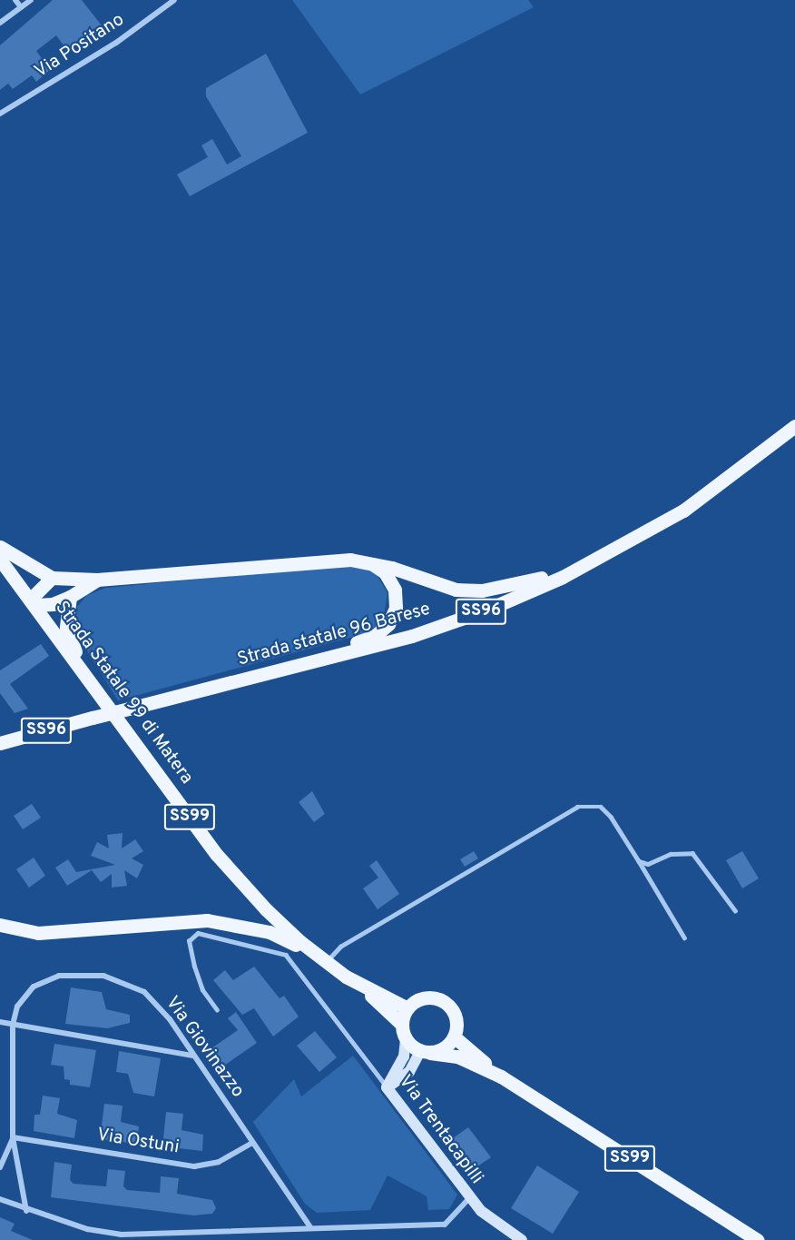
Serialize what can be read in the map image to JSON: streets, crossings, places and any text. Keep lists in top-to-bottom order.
{
  "streets": {
    "main road": [
      "SS96",
      "Strada statale 96 Barese",
      "Strada Statale 99 di Matera",
      "SS99"
    ],
    "street": [
      "Via Positano",
      "Via Giovinazzo",
      "Via Trentacapilli",
      "Via Ostuni"
    ]
  },
  "crossings": [
    ["Strada Statale 99 di Matera", "SS99"],
    ["Via Giovinazzo", "Via Trentacapilli"],
    ["Via Giovinazzo", "Via Ostuni"]
  ]
}
